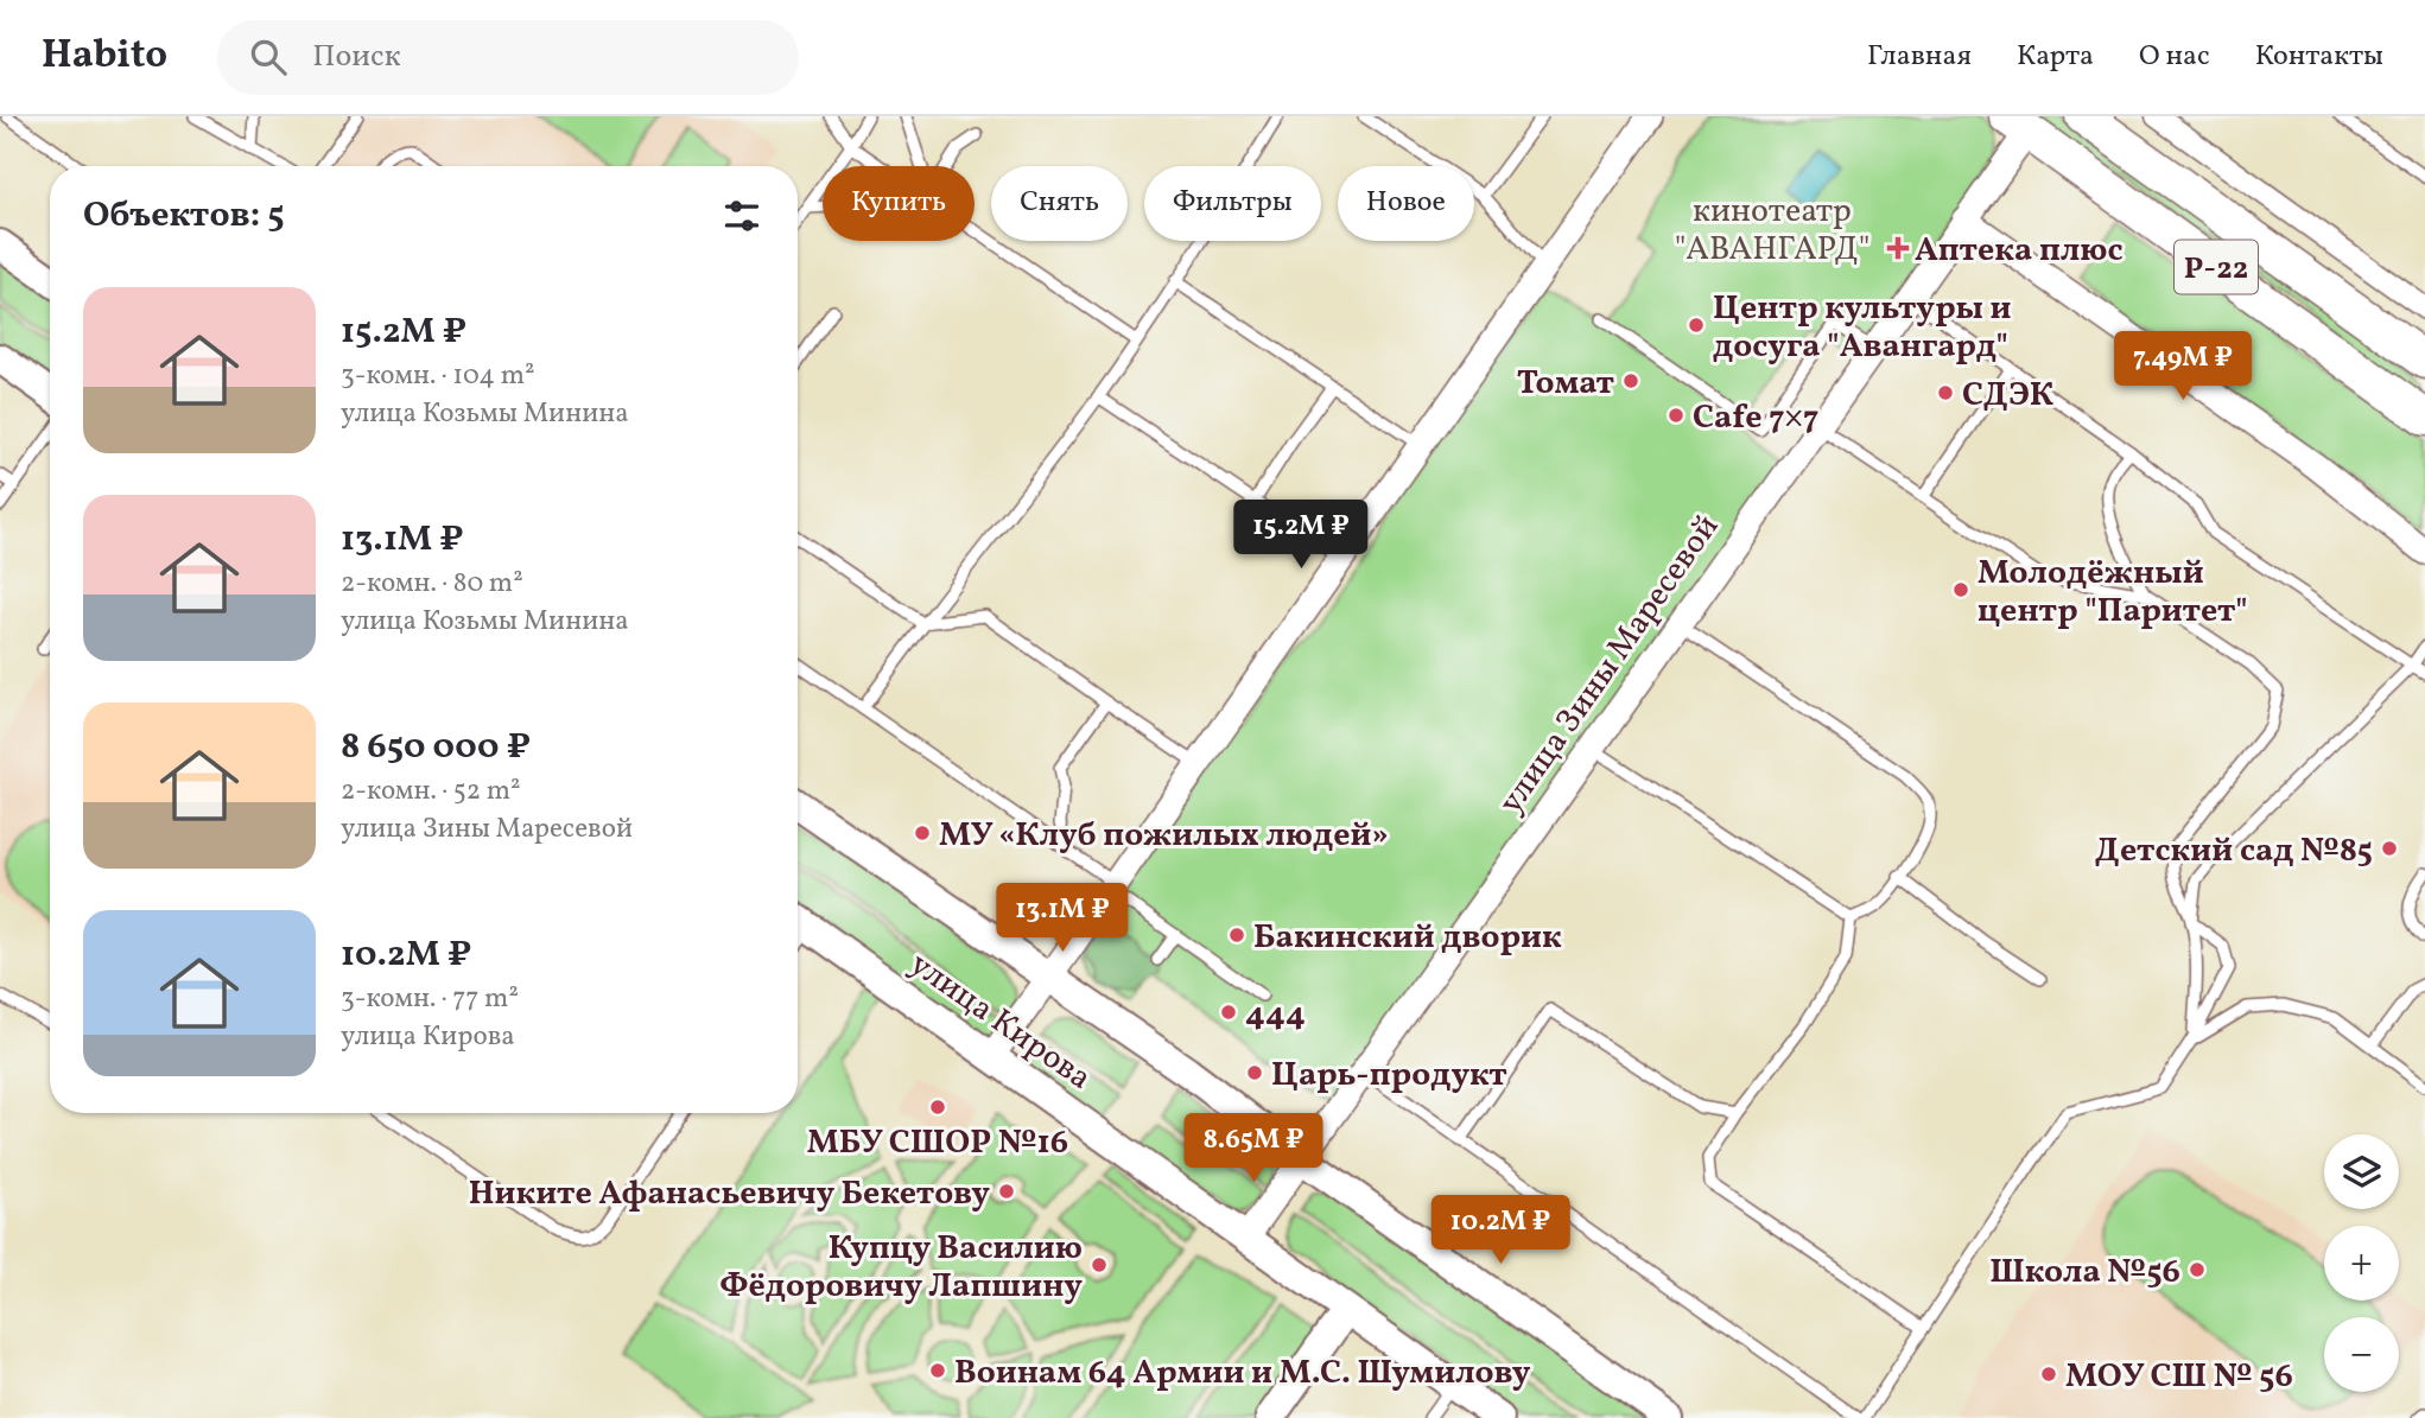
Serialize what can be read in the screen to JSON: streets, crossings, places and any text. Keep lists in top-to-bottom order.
{
  "streets": {
    "highway": ["Р-22"],
    "main road": ["улица Кирова"],
    "street": ["улица Зины Маресевой"]
  },
  "crossings": [
    ["Р-22", "улица Зины Маресевой"],
    ["улица Зины Маресевой", "улица Кирова"]
  ],
  "parks": ["кинотеатр \"АВАНГАРД\""],
  "places": {
    "health": ["Аптека плюс"],
    "other": [
      "Центр культуры и досуга \"Авангард\"",
      "Томат",
      "СДЭК",
      "Cafe 7×7",
      "Молодёжный центр \"Паритет\"",
      "МУ «Клуб пожилых людей»",
      "Детский сад №85",
      "Бакинский дворик",
      "444",
      "Царь-продукт",
      "МБУ СШОР №16",
      "Никите Афанасьевичу Бекетову",
      "Купцу Василию Фёдоровичу Лапшину",
      "Школа №56",
      "Воинам 64 Армии и М.С. Шумилову",
      "МОУ СШ № 56"
    ]
  },
  "page": {
    "header": "Habito",
    "search": "Поиск",
    "nav": [
      "Главная",
      "Карта",
      "О нас",
      "Контакты"
    ],
    "chip": [
      "Купить",
      "Снять",
      "Фильтры",
      "Новое"
    ],
    "heading": "Объектов: 5",
    "list": [
      {
        "name": "15.2M ₽",
        "note": "3-комн. · 104 m² · улица Козьмы Минина"
      },
      {
        "name": "13.1M ₽",
        "note": "2-комн. · 80 m² · улица Козьмы Минина"
      },
      {
        "name": "8 650 000 ₽",
        "note": "2-комн. · 52 m² · улица Зины Маресевой"
      },
      {
        "name": "10.2M ₽",
        "note": "3-комн. · 77 m² · улица Кирова"
      }
    ],
    "price": [
      "7.49M ₽",
      "15.2M ₽",
      "13.1M ₽",
      "8.65M ₽",
      "10.2M ₽"
    ],
    "map_buttons": ["+", "−"]
  }
}
